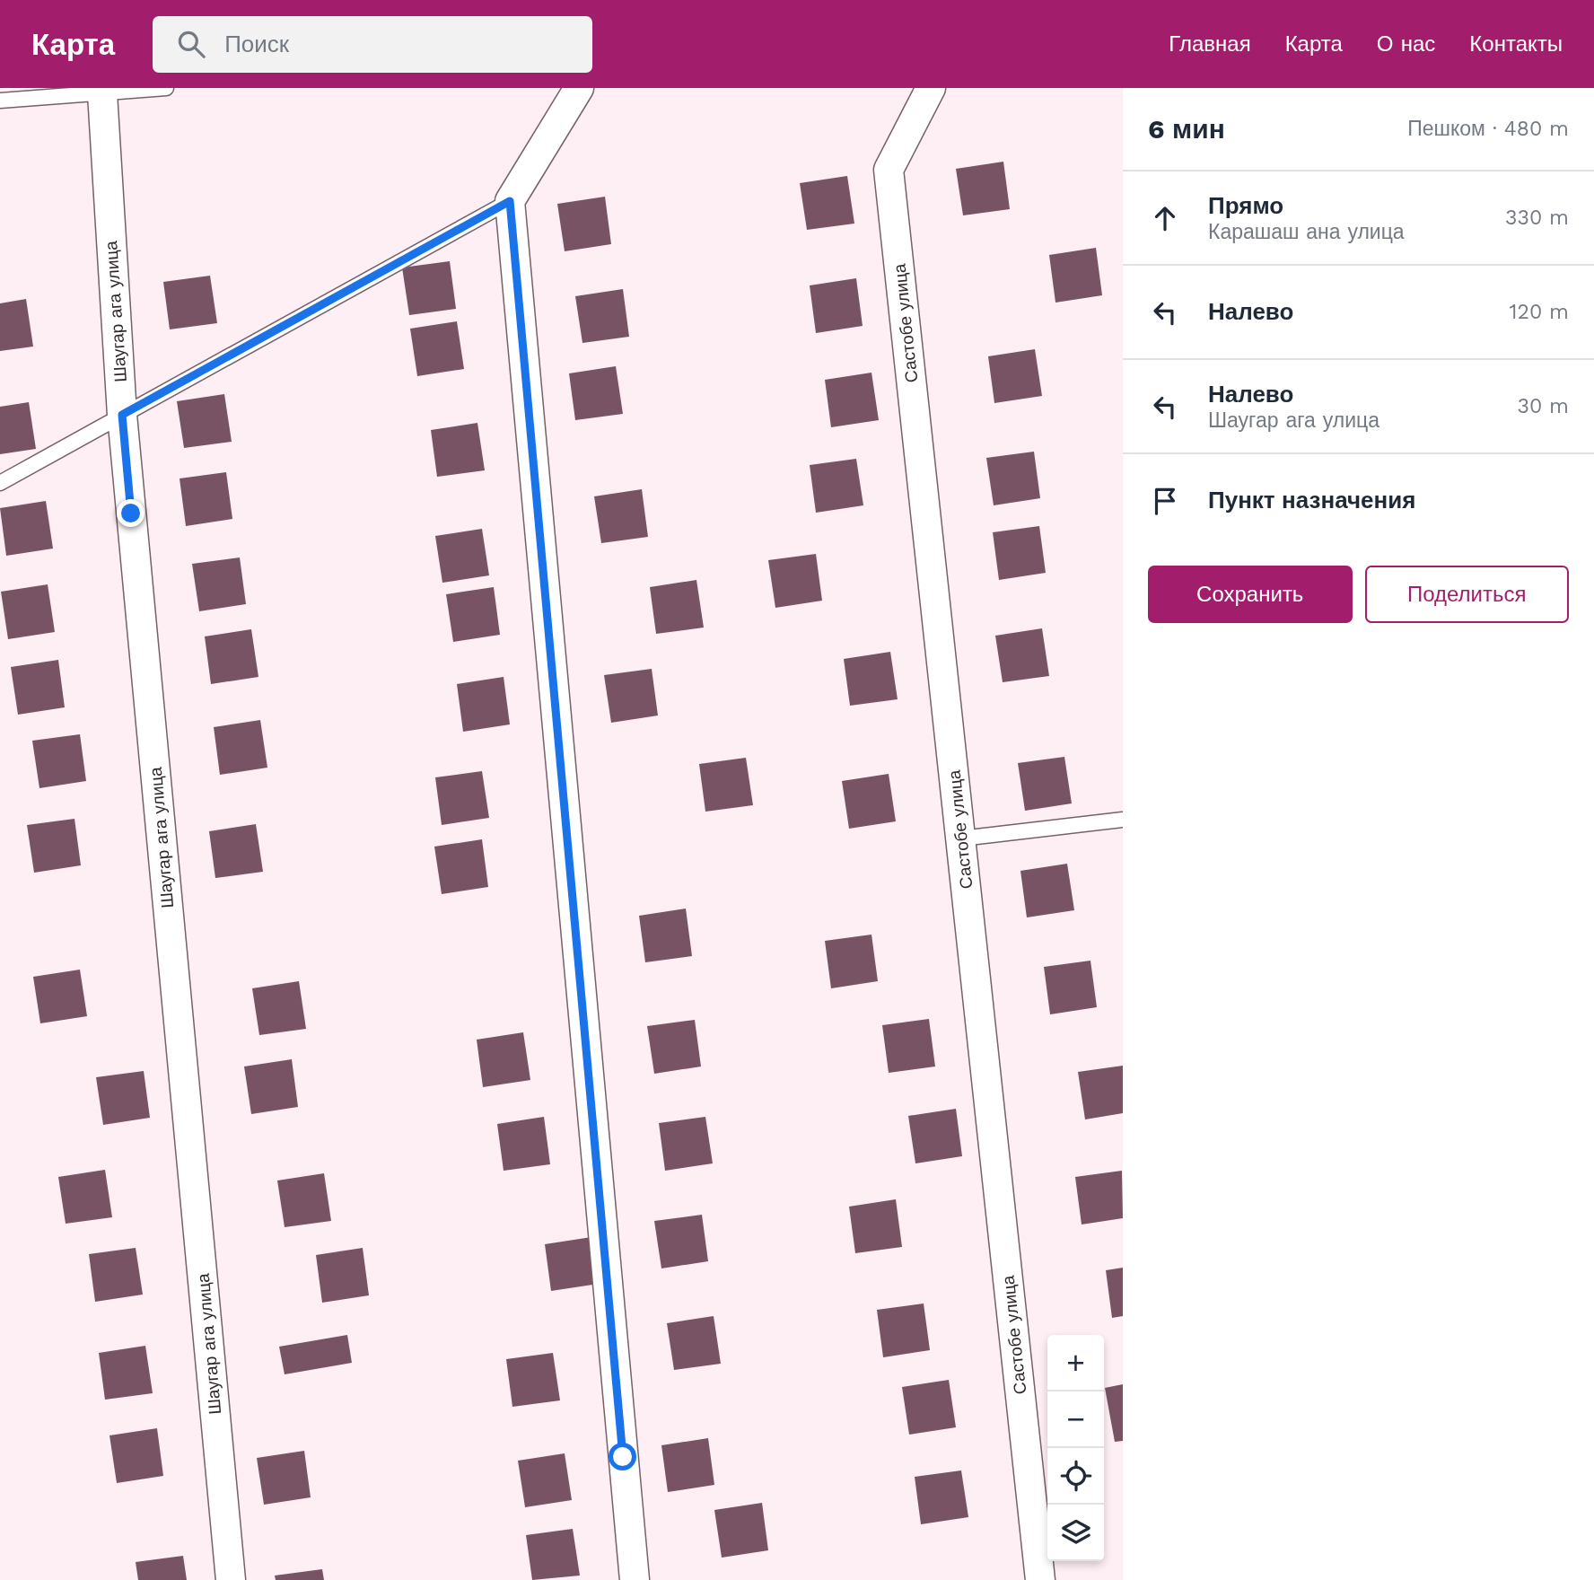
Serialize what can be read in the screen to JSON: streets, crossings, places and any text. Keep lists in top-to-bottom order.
{
  "streets": {
    "street": ["Шаугар ага улица", "Састобе улица"]
  },
  "page": {
    "header": "Карта",
    "search": "Поиск",
    "nav": [
      "Главная",
      "Карта",
      "О нас",
      "Контакты"
    ],
    "heading": ["6 мин", "Пешком · 480 m"],
    "list": [
      ["Прямо", "Карашаш ана улица", "330 m"],
      ["Налево", "120 m"],
      ["Налево", "Шаугар ага улица", "30 m"],
      "Пункт назначения"
    ],
    "buttons": ["Сохранить", "Поделиться"],
    "map_buttons": ["+", "−"]
  }
}
